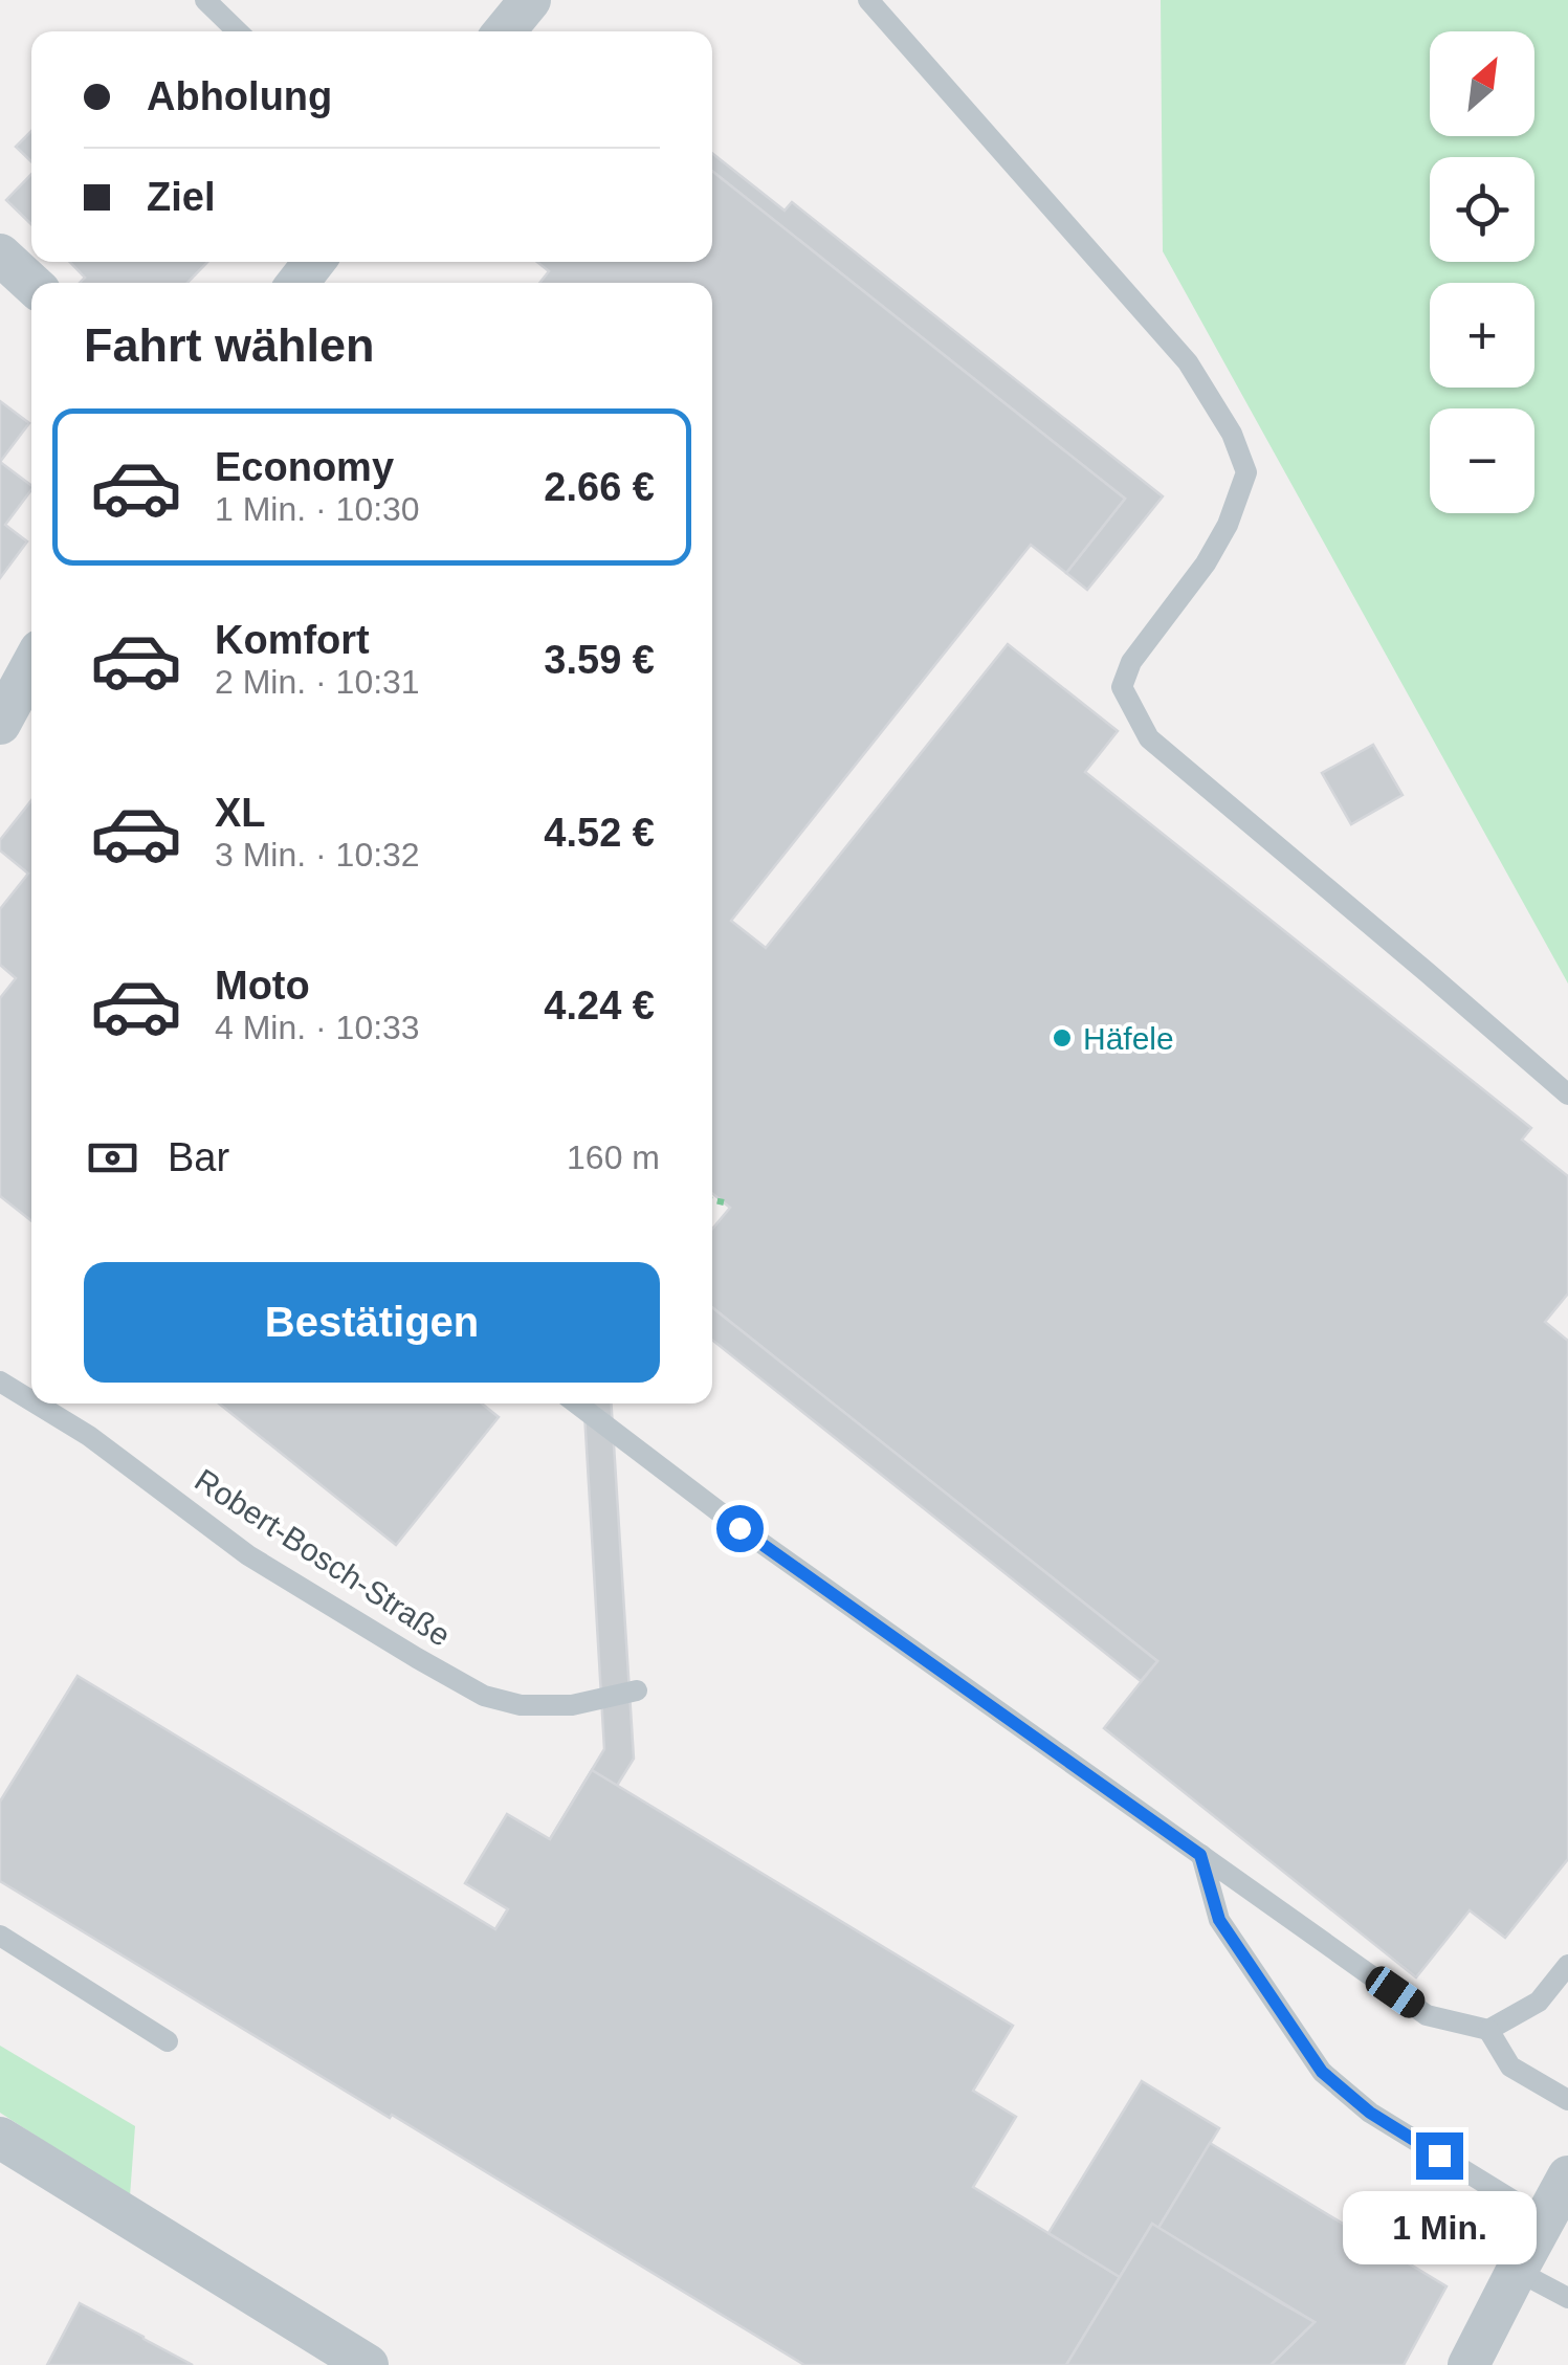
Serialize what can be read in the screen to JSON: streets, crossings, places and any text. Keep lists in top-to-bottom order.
{
  "streets": {
    "lane": ["Robert-Bosch-Straße"]
  },
  "places": ["Häfele"],
  "north": "top right",
  "page": {
    "map_buttons": ["+", "−"],
    "banner": ["Abholung", "Ziel"],
    "heading": "Fahrt wählen",
    "list": [
      {
        "name": "Economy",
        "note": "1 Min. · 10:30",
        "value": "2.66 €"
      },
      {
        "name": "Komfort",
        "note": "2 Min. · 10:31",
        "value": "3.59 €"
      },
      {
        "name": "XL",
        "note": "3 Min. · 10:32",
        "value": "4.52 €"
      },
      {
        "name": "Moto",
        "note": "4 Min. · 10:33",
        "value": "4.24 €"
      }
    ],
    "pay": ["Bar", "160 m"],
    "buttons": "Bestätigen",
    "bubble": "1 Min."
  }
}
